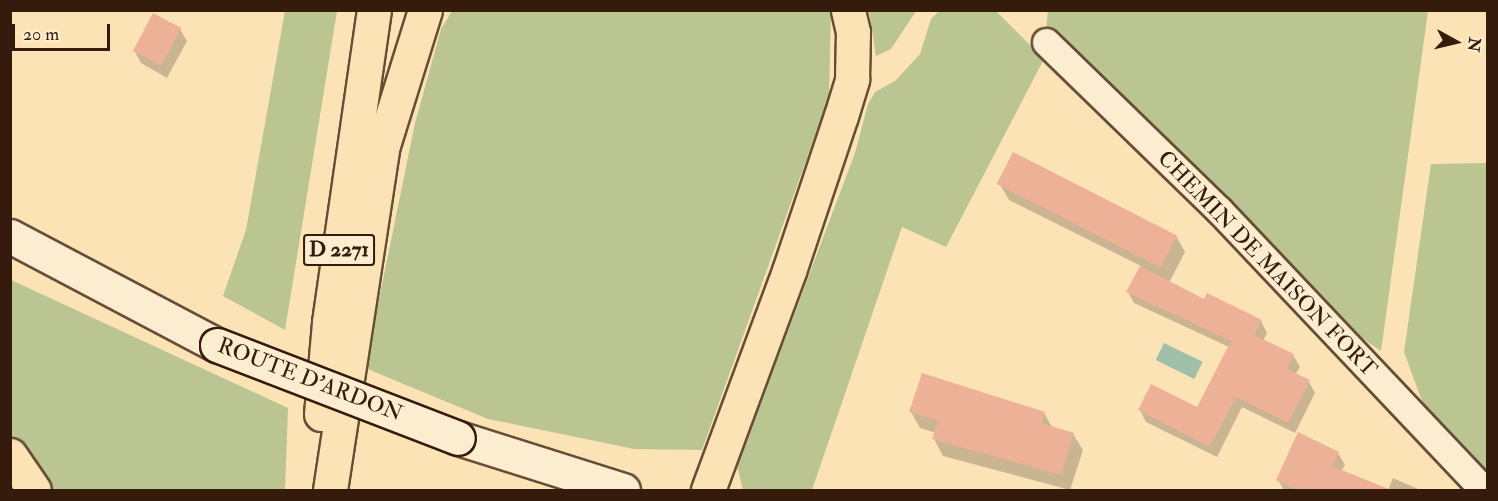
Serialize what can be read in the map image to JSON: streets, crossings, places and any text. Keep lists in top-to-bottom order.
{
  "streets": {
    "highway": ["D 2271"],
    "main road": ["ROUTE D'ARDON"],
    "street": ["CHEMIN DE MAISON FORT"]
  },
  "scale_bar": "20 m",
  "north": "right"
}
